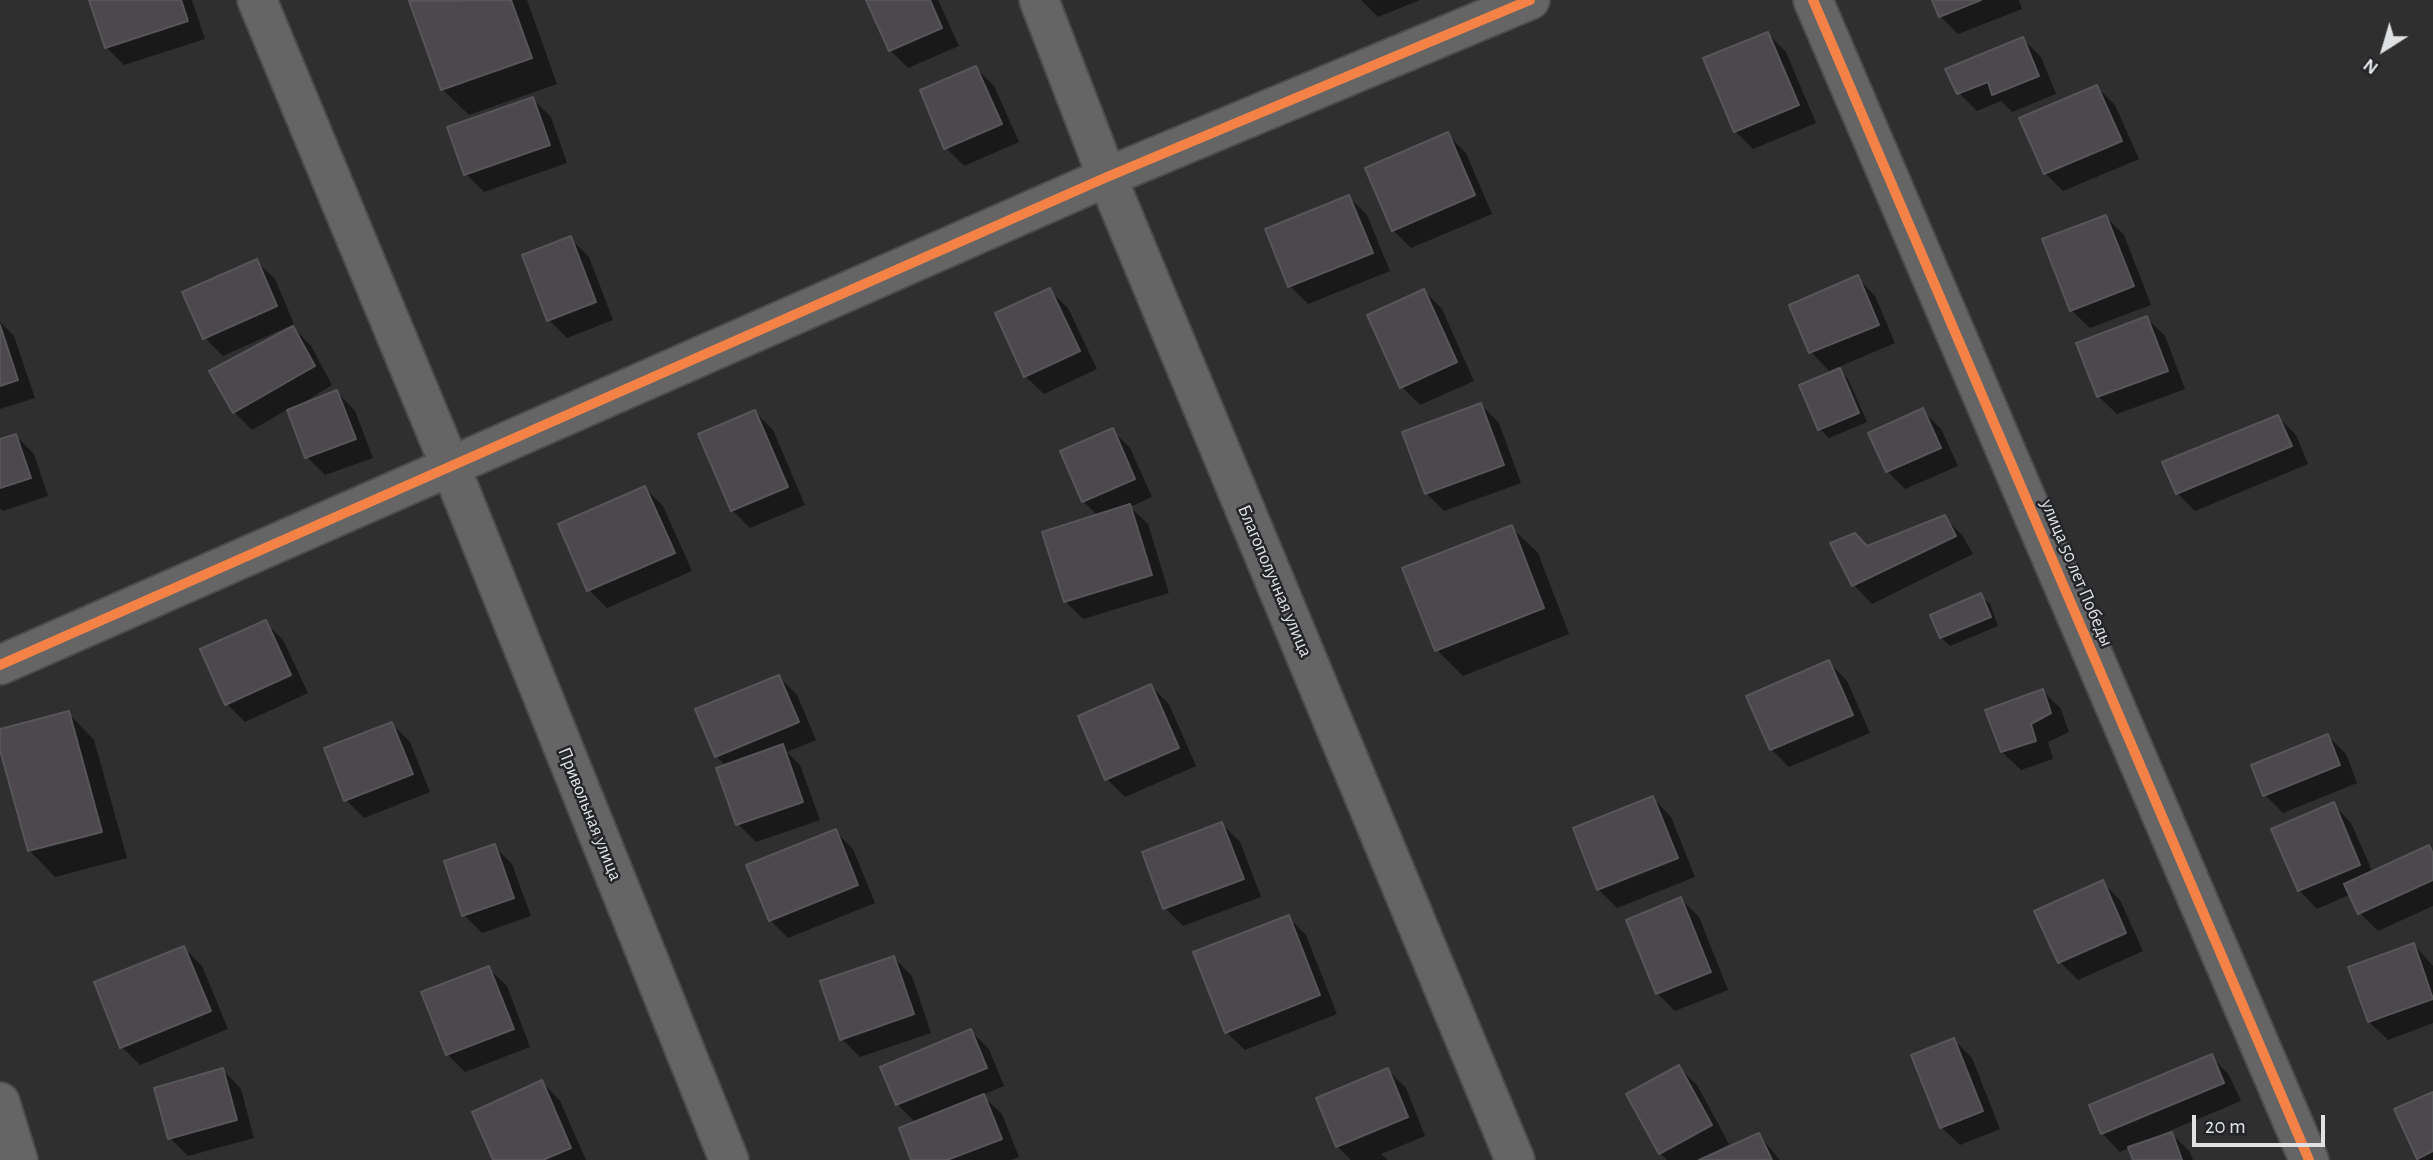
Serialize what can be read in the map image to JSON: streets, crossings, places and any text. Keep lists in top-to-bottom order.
{
  "streets": {
    "street": ["улица 50 лет Победы", "Благополучная улица", "Привольная улица"]
  },
  "scale_bar": "20 m",
  "north": "bottom left"
}
